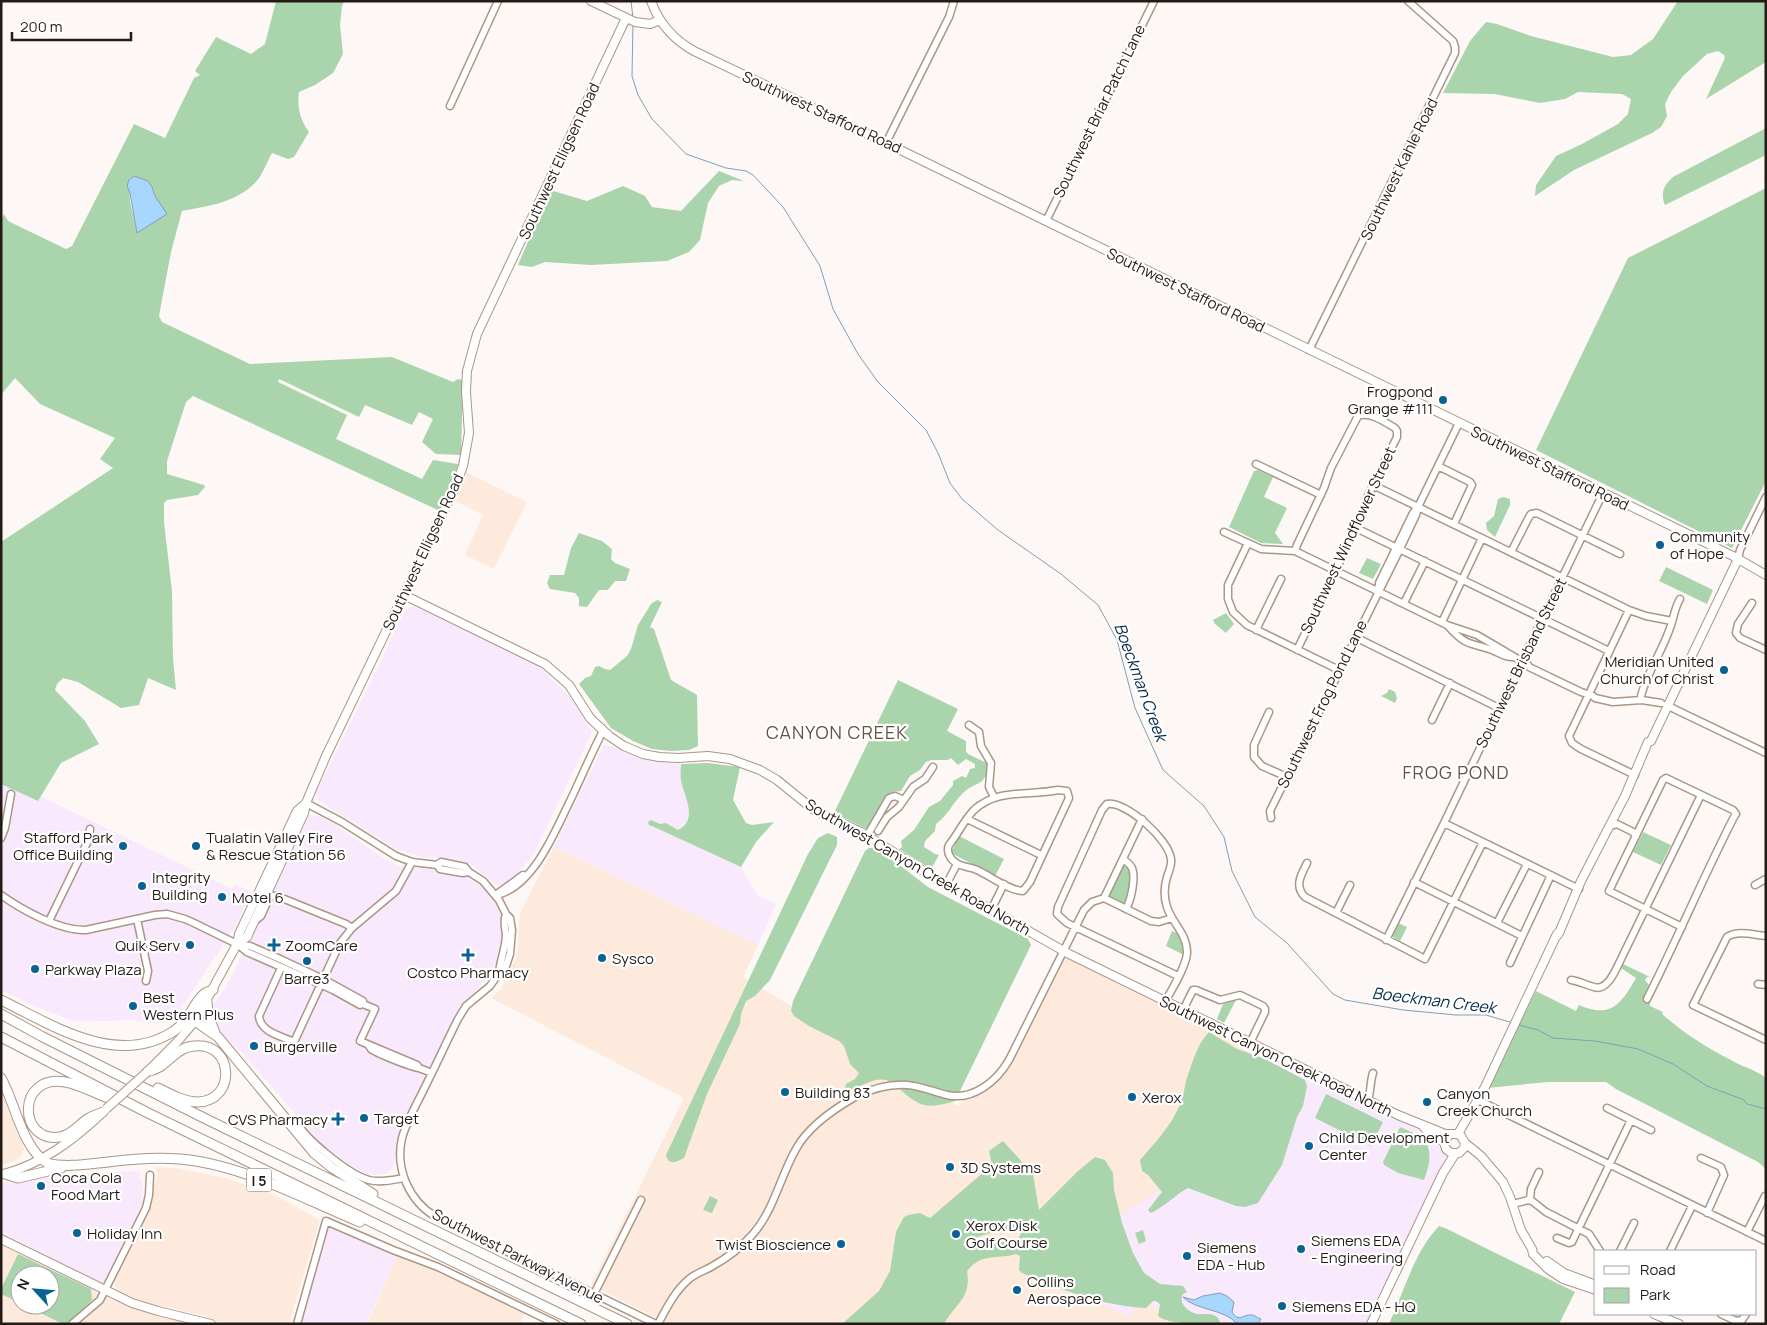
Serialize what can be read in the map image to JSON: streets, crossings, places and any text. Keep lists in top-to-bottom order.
{
  "streets": {
    "highway": ["I 5"],
    "main road": ["Southwest Stafford Road", "Southwest Elligsen Road", "Southwest Canyon Creek Road North"],
    "street": [
      "Southwest Briar Patch Lane",
      "Southwest Kahle Road",
      "Southwest Windflower Street",
      "Southwest Brisband Street",
      "Southwest Frog Pond Lane",
      "Southwest Parkway Avenue"
    ]
  },
  "crossings": [
    ["Southwest Briar Patch Lane", "Southwest Stafford Road"],
    ["Southwest Stafford Road", "Southwest Kahle Road"],
    ["Southwest Stafford Road", "Southwest Brisband Street"],
    ["Southwest Stafford Road", "Southwest Frog Pond Lane"],
    ["Southwest Elligsen Road", "Southwest Canyon Creek Road North"],
    ["Southwest Elligsen Road", "I 5"]
  ],
  "districts": ["CANYON CREEK", "FROG POND"],
  "water": ["Boeckman Creek"],
  "places": {
    "other": [
      "Frogpond Grange #111",
      "Community of Hope",
      "Meridian United Church of Christ",
      "Stafford Park Office Building",
      "Tualatin Valley Fire & Rescue Station 56",
      "Integrity Building",
      "Motel 6",
      "Quik Serv",
      "Sysco",
      "Barre3",
      "Parkway Plaza",
      "Best Western Plus",
      "Burgerville",
      "Building 83",
      "Xerox",
      "Canyon Creek Church",
      "Target",
      "Child Development Center",
      "3D Systems",
      "Coca Cola Food Mart",
      "Holiday Inn",
      "Xerox Disk Golf Course",
      "Twist Bioscience",
      "Siemens EDA - Engineering",
      "Siemens EDA - Hub",
      "Collins Aerospace",
      "Siemens EDA - HQ"
    ],
    "health": ["ZoomCare", "Costco Pharmacy", "CVS Pharmacy"]
  },
  "legend": ["Road", "Park"],
  "scale_bar": "200 m",
  "north": "top left"
}
